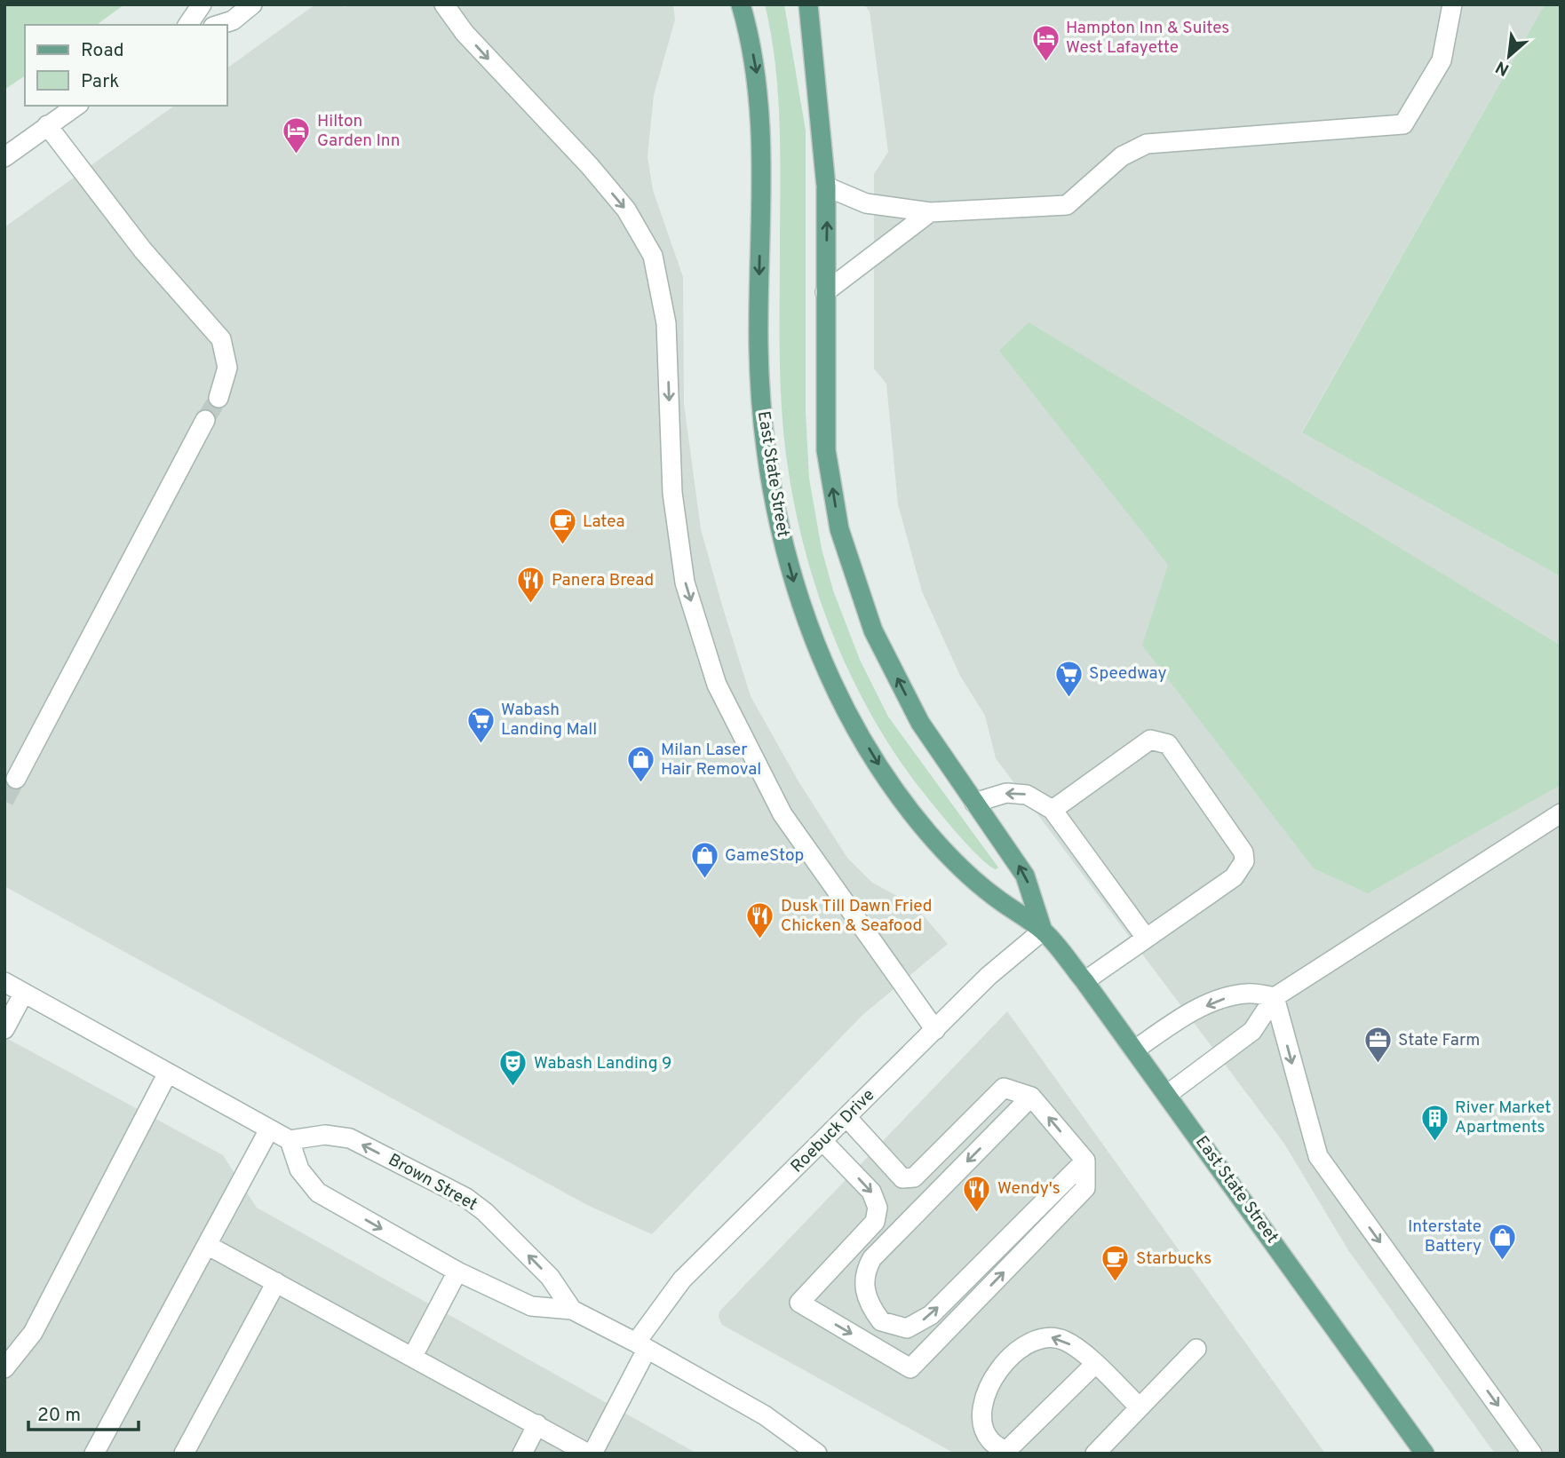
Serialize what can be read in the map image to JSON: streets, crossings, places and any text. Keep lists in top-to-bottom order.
{
  "streets": {
    "main road": ["East State Street"],
    "street": ["Roebuck Drive", "Brown Street"]
  },
  "crossings": [
    ["East State Street", "Roebuck Drive"],
    ["Roebuck Drive", "Brown Street"]
  ],
  "places": {
    "hotel": ["Hampton Inn & Suites West Lafayette", "Hilton Garden Inn"],
    "cafe": ["Latea", "Starbucks"],
    "restaurant": ["Panera Bread", "Dusk Till Dawn Fried Chicken & Seafood", "Wendy's"],
    "supermarket": ["Speedway", "Wabash Landing Mall"],
    "shop": ["Milan Laser Hair Removal", "GameStop", "Interstate Battery"],
    "office": ["State Farm"],
    "theatre": ["Wabash Landing 9"],
    "building": ["River Market Apartments"]
  },
  "legend": ["Road", "Park"],
  "scale_bar": "20 m",
  "north": "bottom left"
}
